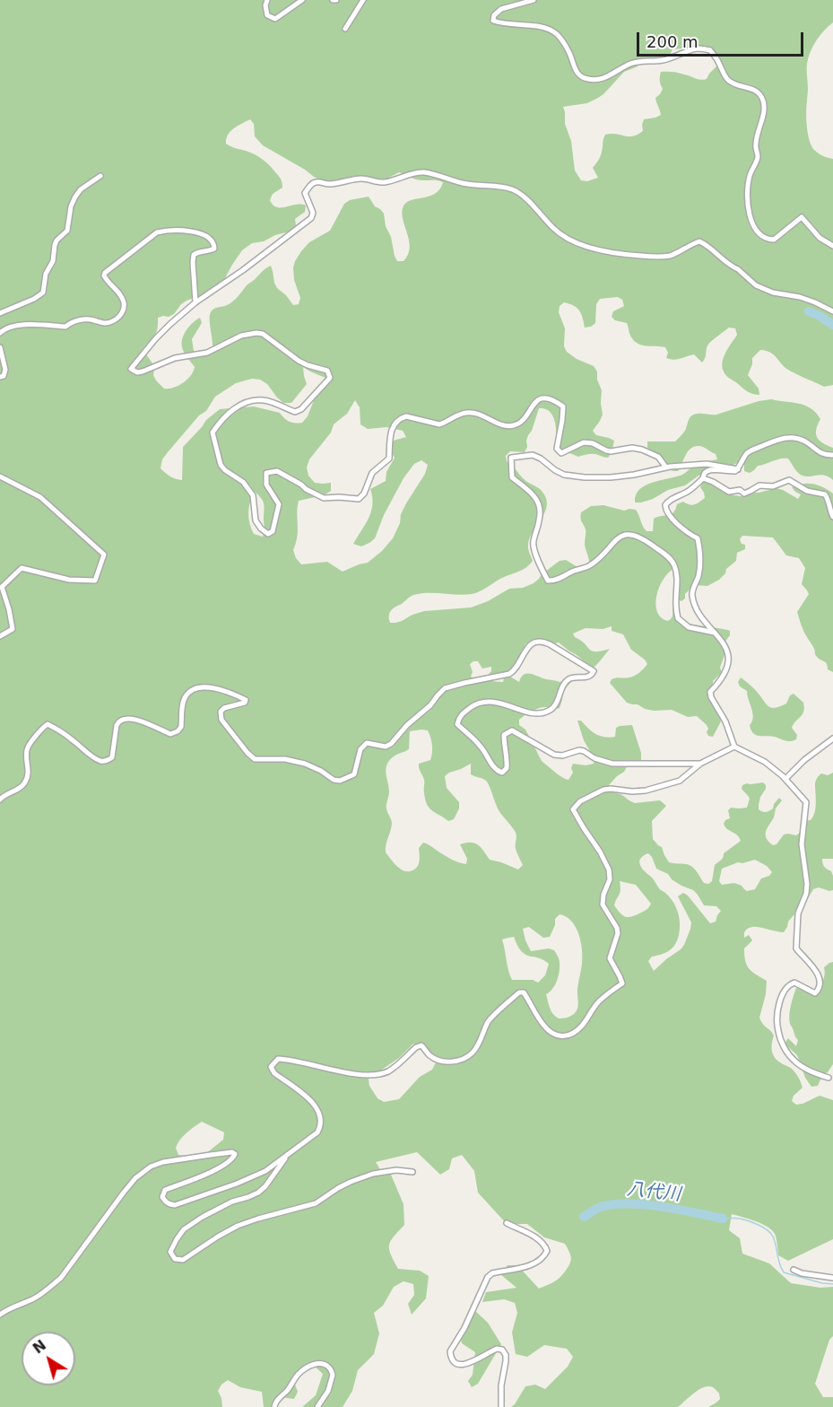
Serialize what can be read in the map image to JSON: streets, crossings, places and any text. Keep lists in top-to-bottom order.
{
  "water": ["八代川"],
  "scale_bar": "200 m",
  "north": "top left"
}
